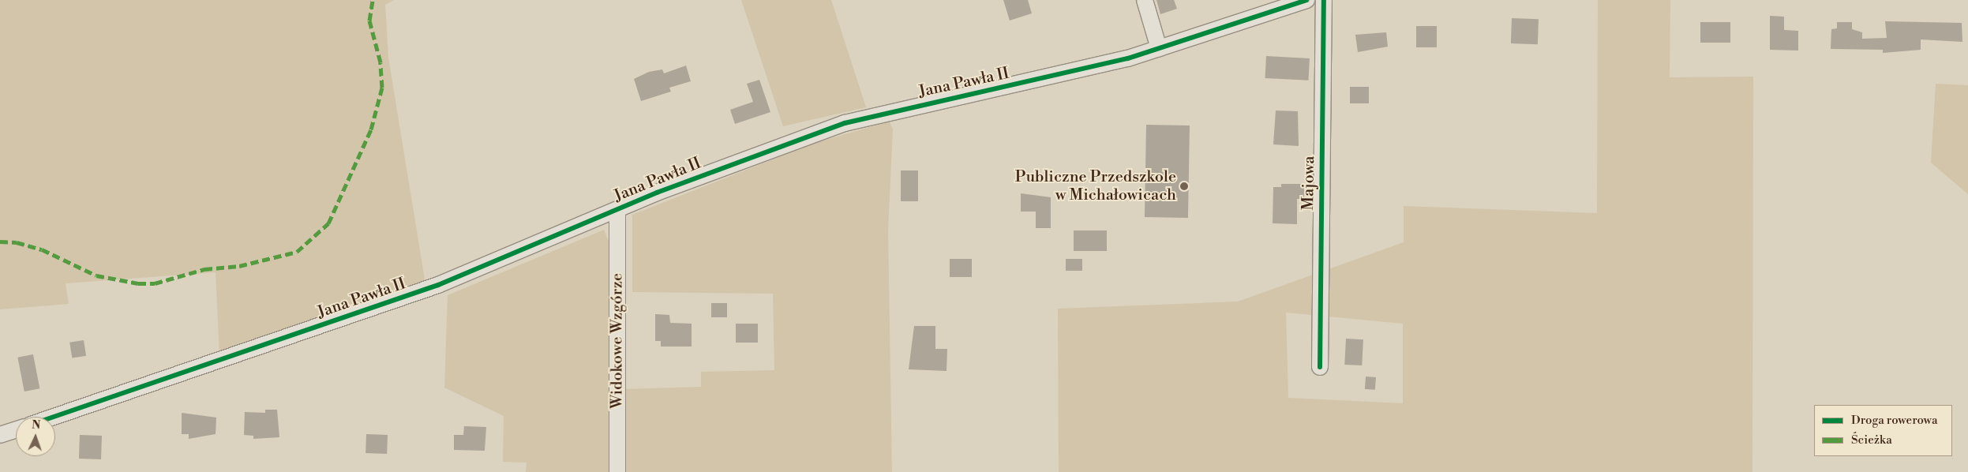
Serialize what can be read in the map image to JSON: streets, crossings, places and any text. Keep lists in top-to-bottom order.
{
  "streets": {
    "street": ["Jana Pawła II", "Majowa", "Widokowe Wzgórze"]
  },
  "crossings": [
    ["Jana Pawła II", "Widokowe Wzgórze"]
  ],
  "places": ["Publiczne Przedszkole w Michałowicach"],
  "legend": ["Droga rowerowa", "Ścieżka"],
  "north": "top"
}
